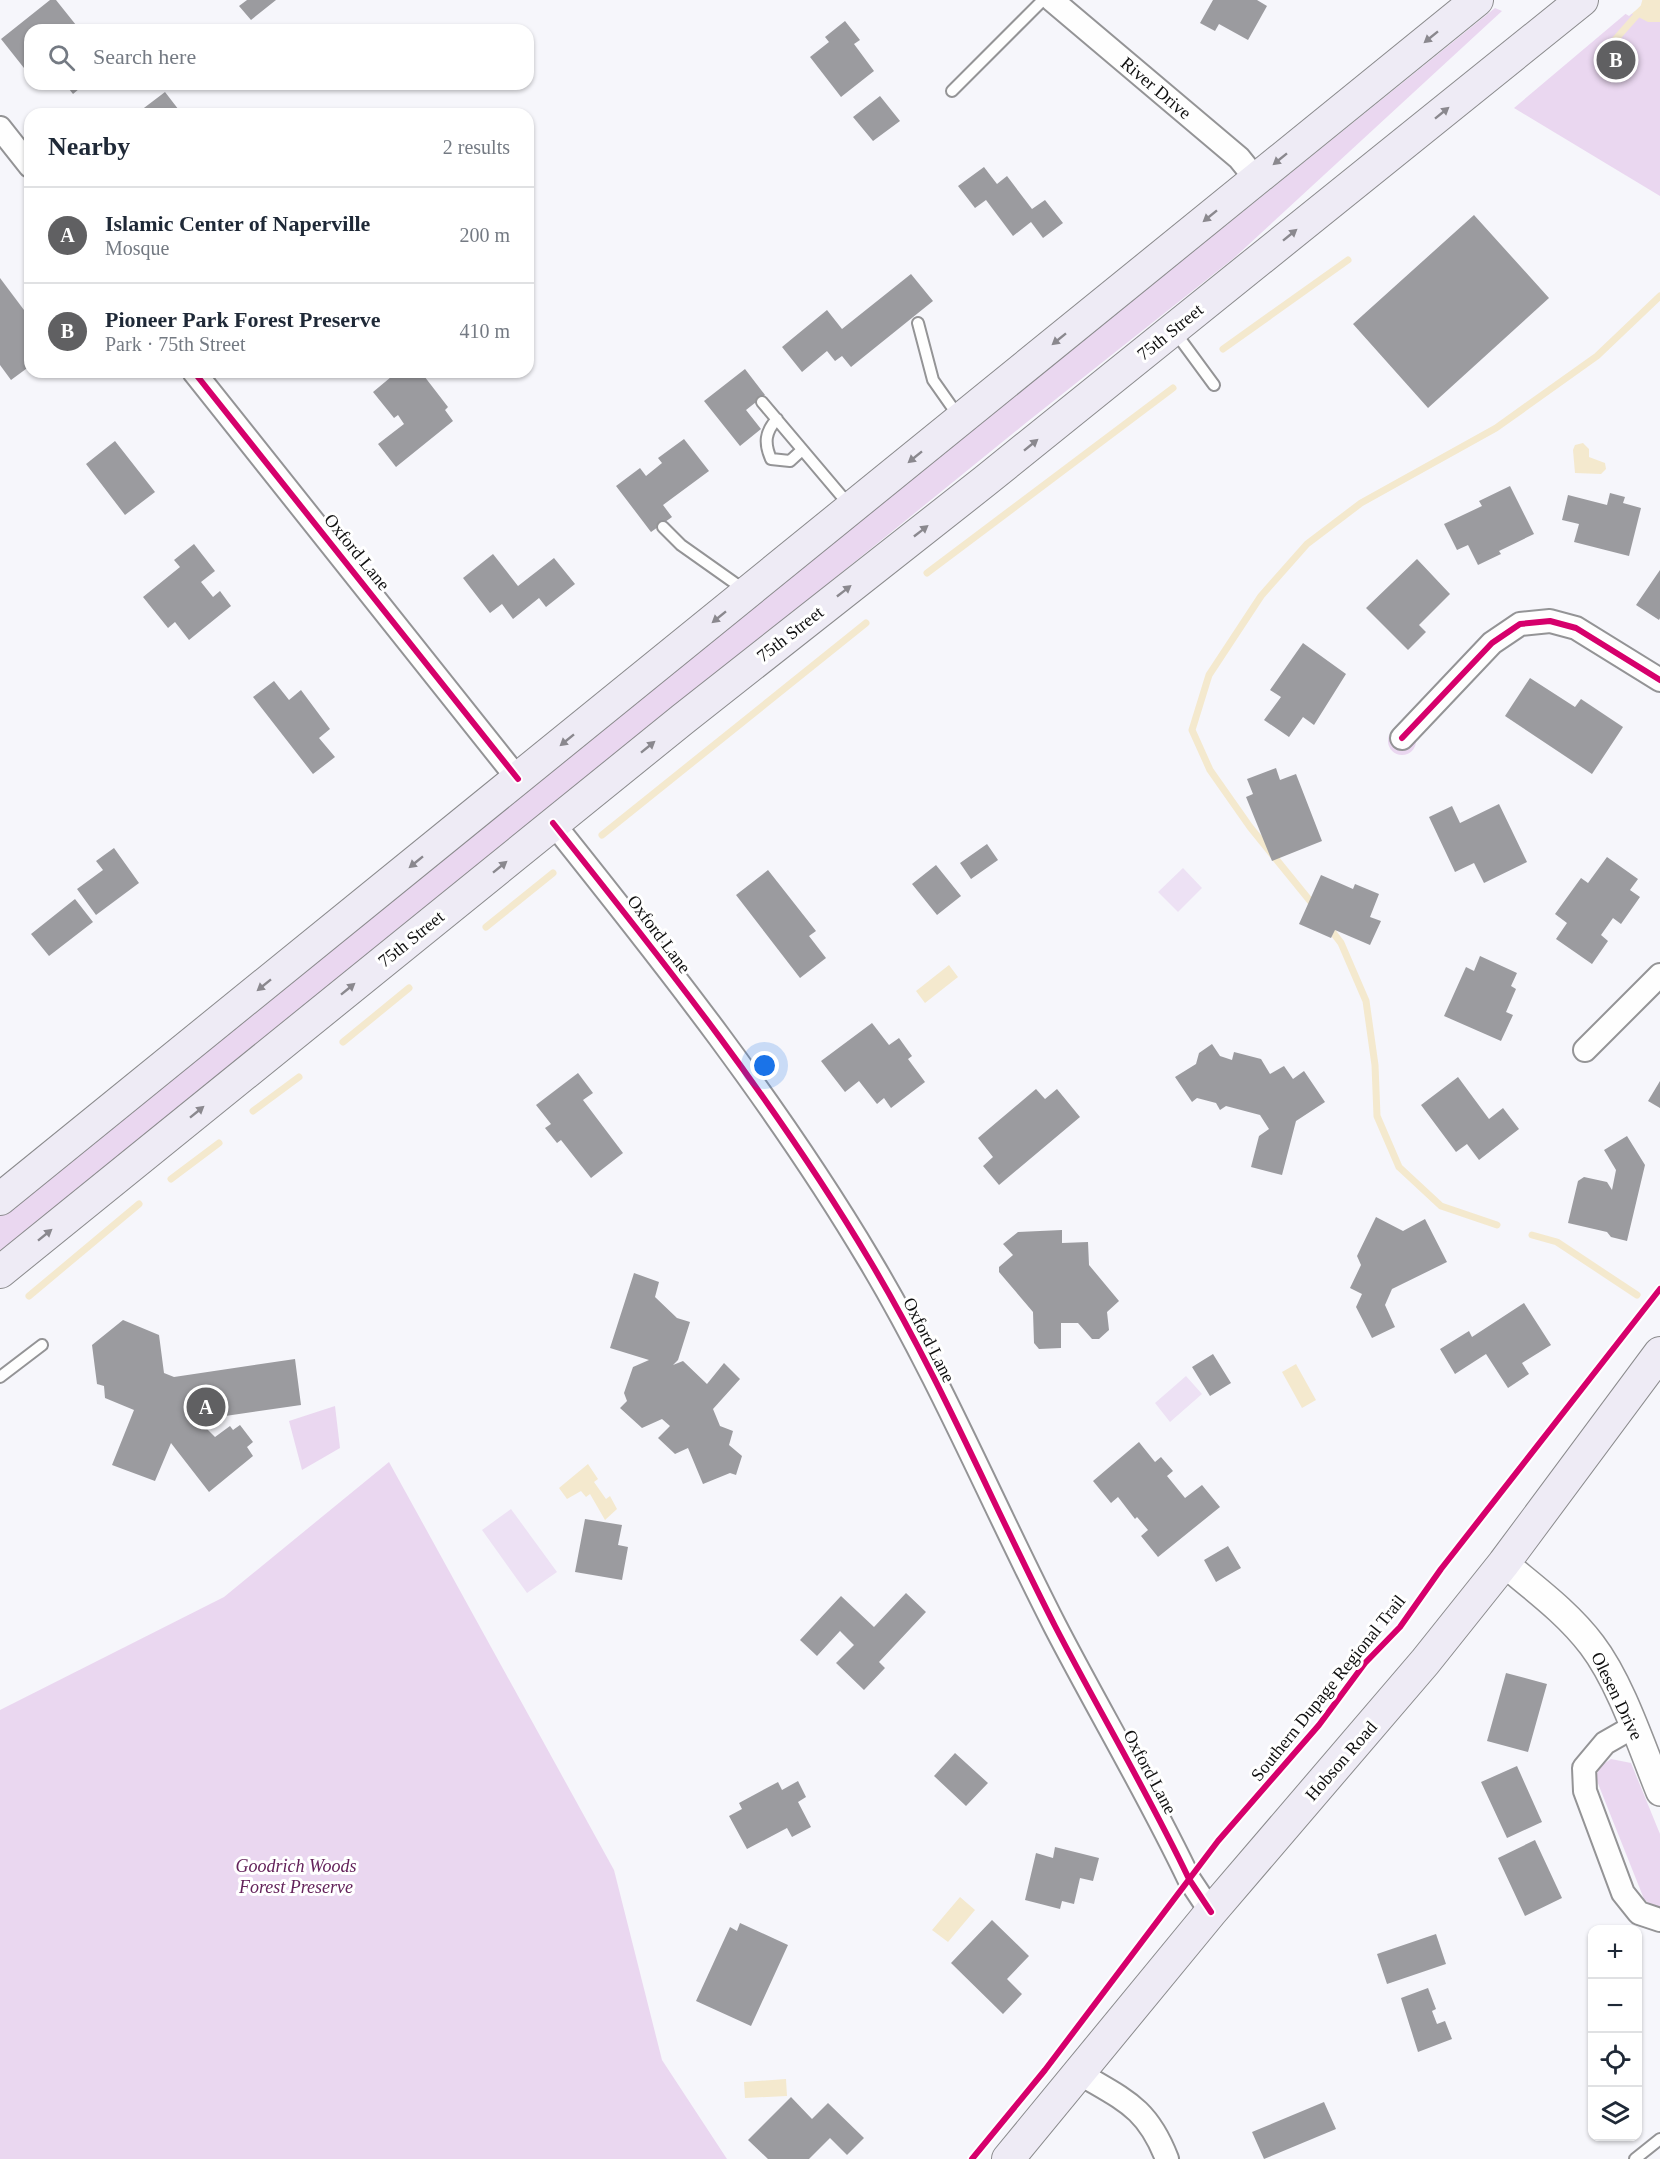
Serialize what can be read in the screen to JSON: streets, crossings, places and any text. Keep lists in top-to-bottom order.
{
  "streets": {
    "main road": ["75th Street", "Hobson Road"],
    "street": ["River Drive", "Oxford Lane", "Olesen Drive"],
    "cycle path": ["Southern Dupage Regional Trail"]
  },
  "crossings": [
    ["75th Street", "Oxford Lane"],
    ["Oxford Lane", "Hobson Road"],
    ["Olesen Drive", "Hobson Road"]
  ],
  "parks": ["Goodrich Woods Forest Preserve"],
  "page": {
    "search": "Search here",
    "pins": ["B", "A"],
    "heading": ["Nearby", "2 results"],
    "list": [
      {
        "mark": "A",
        "name": "Islamic Center of Naperville",
        "note": "Mosque",
        "value": "200 m"
      },
      {
        "mark": "B",
        "name": "Pioneer Park Forest Preserve",
        "note": "Park · 75th Street",
        "value": "410 m"
      }
    ],
    "map_buttons": ["+", "−"]
  }
}
